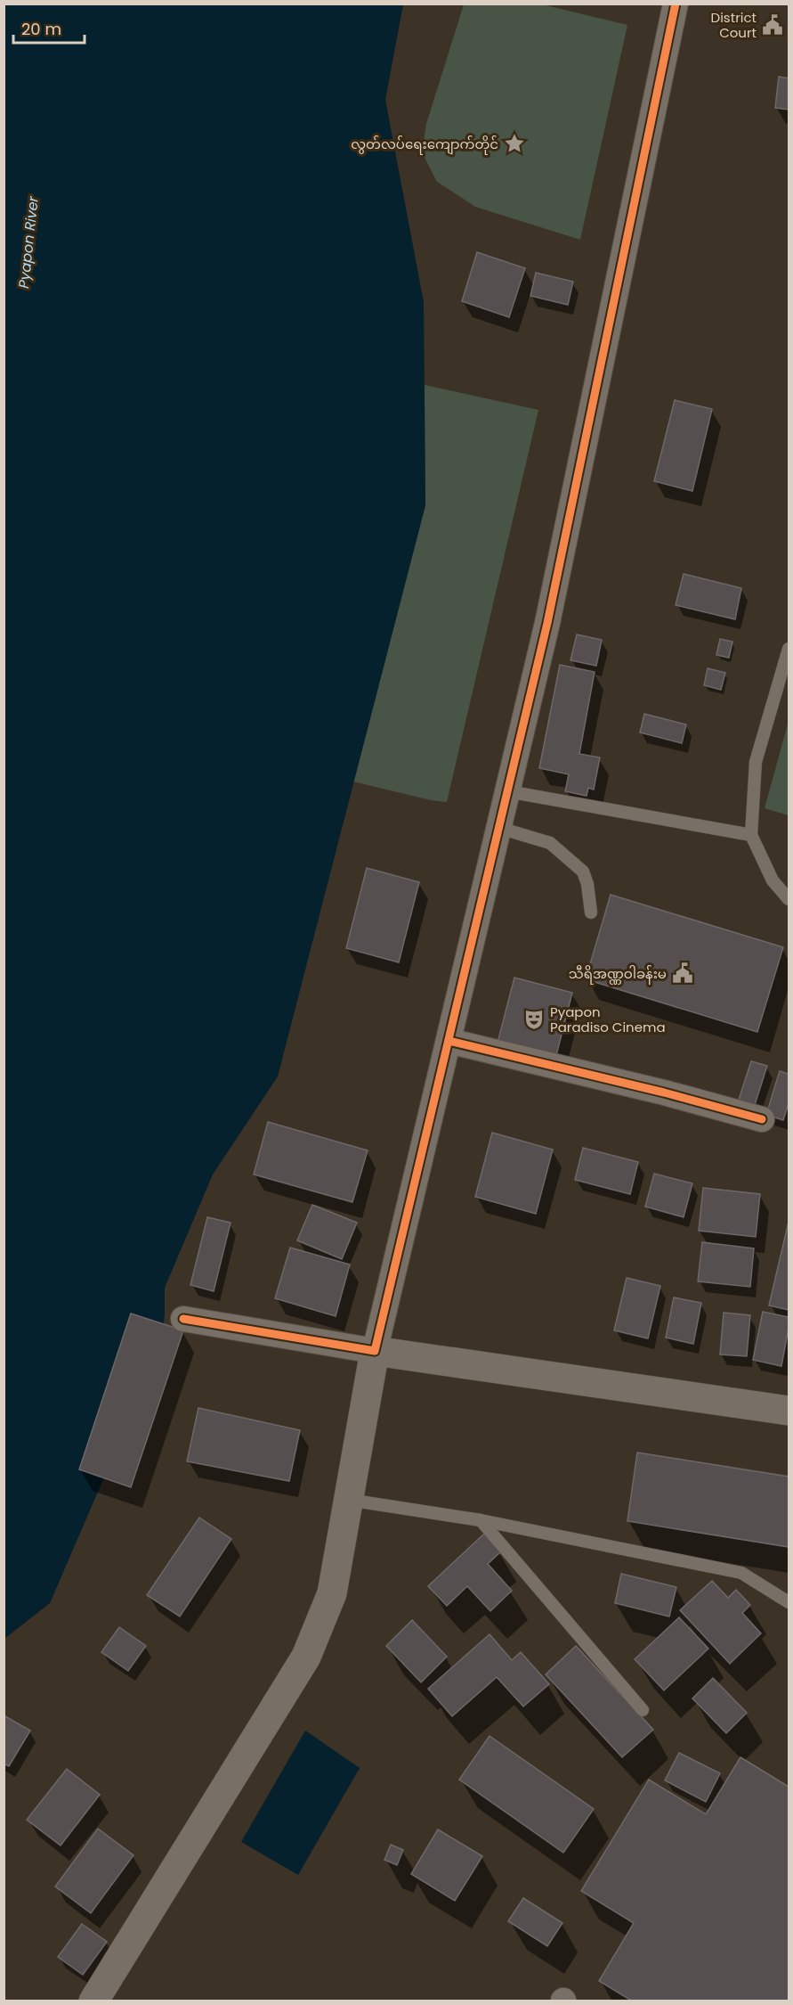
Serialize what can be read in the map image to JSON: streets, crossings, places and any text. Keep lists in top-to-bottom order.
{
  "water": ["Pyapon River"],
  "places": {
    "public building": ["District Court", "သီရိအဏ္ဏဝါခန်းမ"],
    "place": ["လွတ်လပ်ရေးကျောက်တိုင်"],
    "theatre": ["Pyapon Paradiso Cinema"]
  },
  "scale_bar": "20 m"
}
